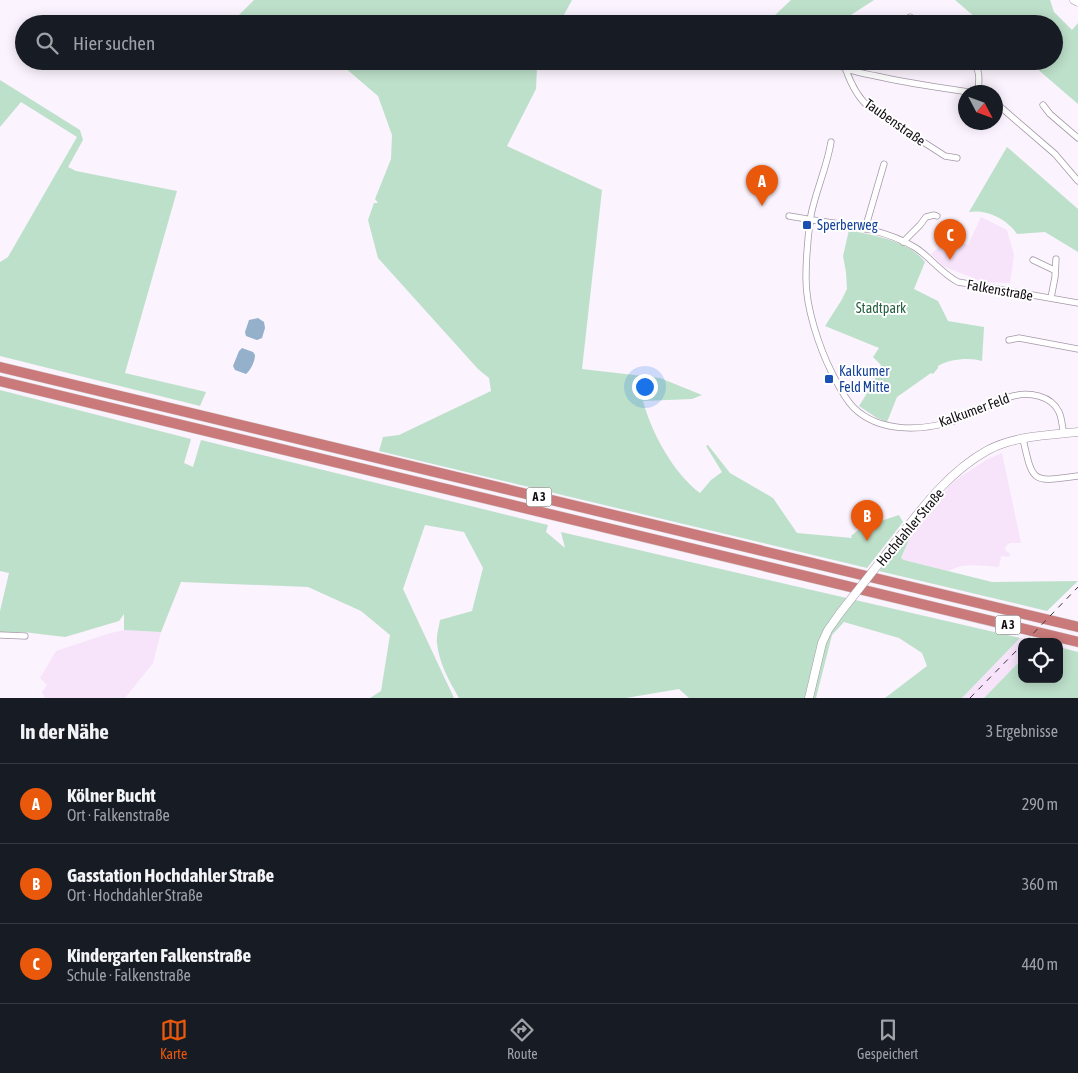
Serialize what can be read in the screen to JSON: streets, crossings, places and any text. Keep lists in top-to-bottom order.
{
  "streets": {
    "highway": ["A 3"],
    "main road": ["Hochdahler Straße"],
    "street": ["Taubenstraße", "Falkenstraße", "Kalkumer Feld"]
  },
  "crossings": [
    ["Falkenstraße", "Kalkumer Feld"],
    ["Kalkumer Feld", "Hochdahler Straße"]
  ],
  "parks": ["Stadtpark"],
  "places": {
    "transit": ["Sperberweg", "Kalkumer Feld Mitte"]
  },
  "north": "bottom right",
  "page": {
    "search": "Hier suchen",
    "pins": ["A", "C", "B"],
    "heading": ["In der Nähe", "3 Ergebnisse"],
    "list": [
      {
        "mark": "A",
        "name": "Kölner Bucht",
        "note": "Ort · Falkenstraße",
        "value": "290 m"
      },
      {
        "mark": "B",
        "name": "Gasstation Hochdahler Straße",
        "note": "Ort · Hochdahler Straße",
        "value": "360 m"
      },
      {
        "mark": "C",
        "name": "Kindergarten Falkenstraße",
        "note": "Schule · Falkenstraße",
        "value": "440 m"
      }
    ],
    "nav": ["Karte", "Route", "Gespeichert"]
  }
}
